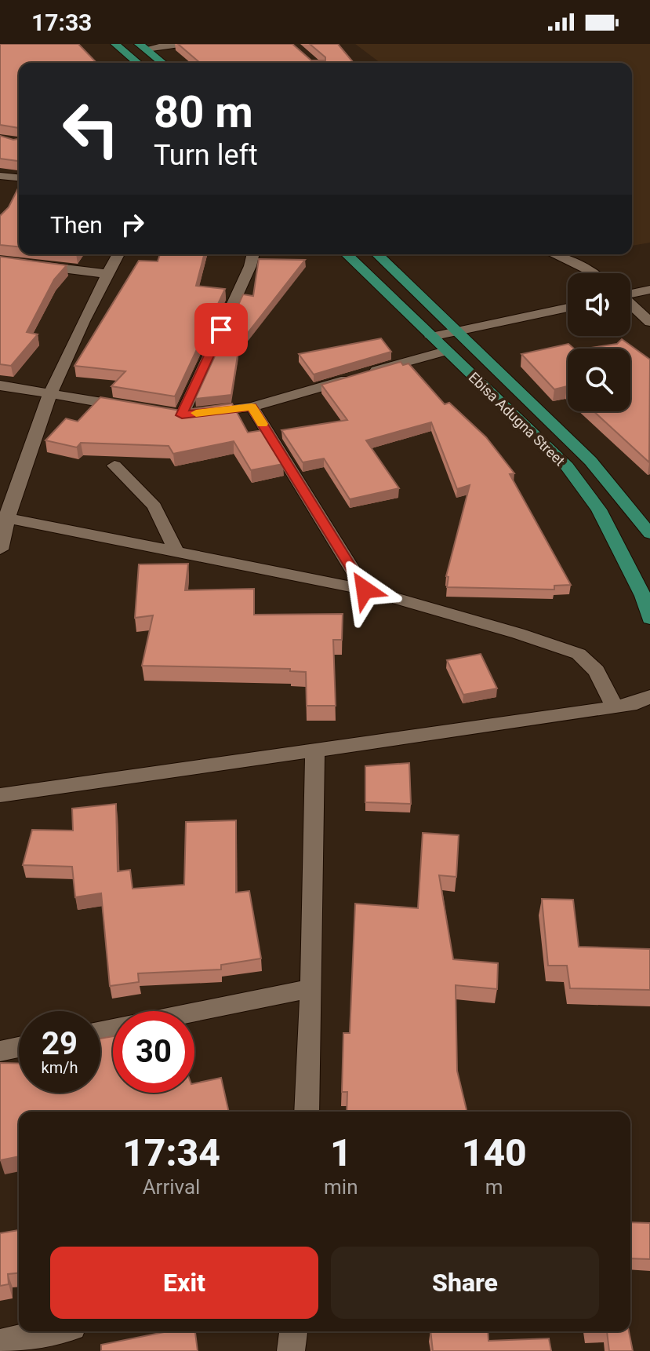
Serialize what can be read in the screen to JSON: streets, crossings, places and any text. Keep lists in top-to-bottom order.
{
  "streets": {
    "main road": ["Ebisa Adugna Street"]
  },
  "page": {
    "status": "17:33",
    "turn": ["80 m", "Turn left"],
    "then": "Then",
    "speed": "29 km/h",
    "limit": "30",
    "eta": [
      "17:34",
      "Arrival",
      "1",
      "min",
      "140",
      "m"
    ],
    "buttons": ["Exit", "Share"]
  }
}
